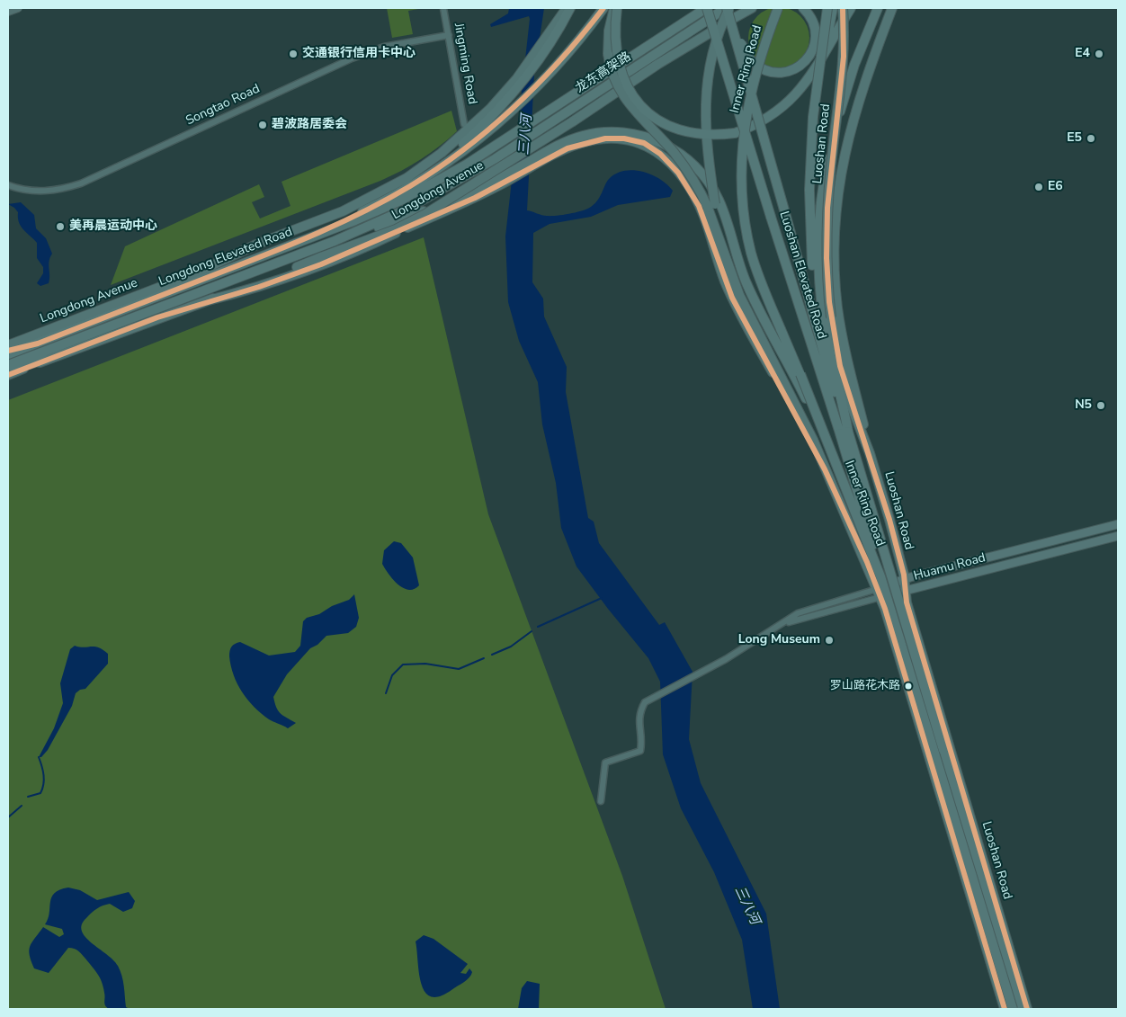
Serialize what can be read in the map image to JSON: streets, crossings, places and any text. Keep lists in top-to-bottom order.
{
  "streets": {
    "highway": [
      "Inner Ring Road",
      "龙东高架路",
      "Longdong Elevated Road",
      "Luoshan Elevated Road"
    ],
    "main road": ["Luoshan Road", "Longdong Avenue", "Huamu Road"],
    "street": ["Jingming Road", "Songtao Road"]
  },
  "crossings": [
    ["Jingming Road", "Songtao Road"],
    ["Inner Ring Road", "Luoshan Elevated Road"],
    ["龙东高架路", "Longdong Elevated Road"],
    ["龙东高架路", "Luoshan Elevated Road"],
    ["Luoshan Road", "Huamu Road"]
  ],
  "water": ["三八河"],
  "places": [
    "交通银行信用卡中心",
    "E4",
    "碧波路居委会",
    "E5",
    "E6",
    "美再晨运动中心",
    "N5",
    "Long Museum",
    "罗山路花木路"
  ]
}
